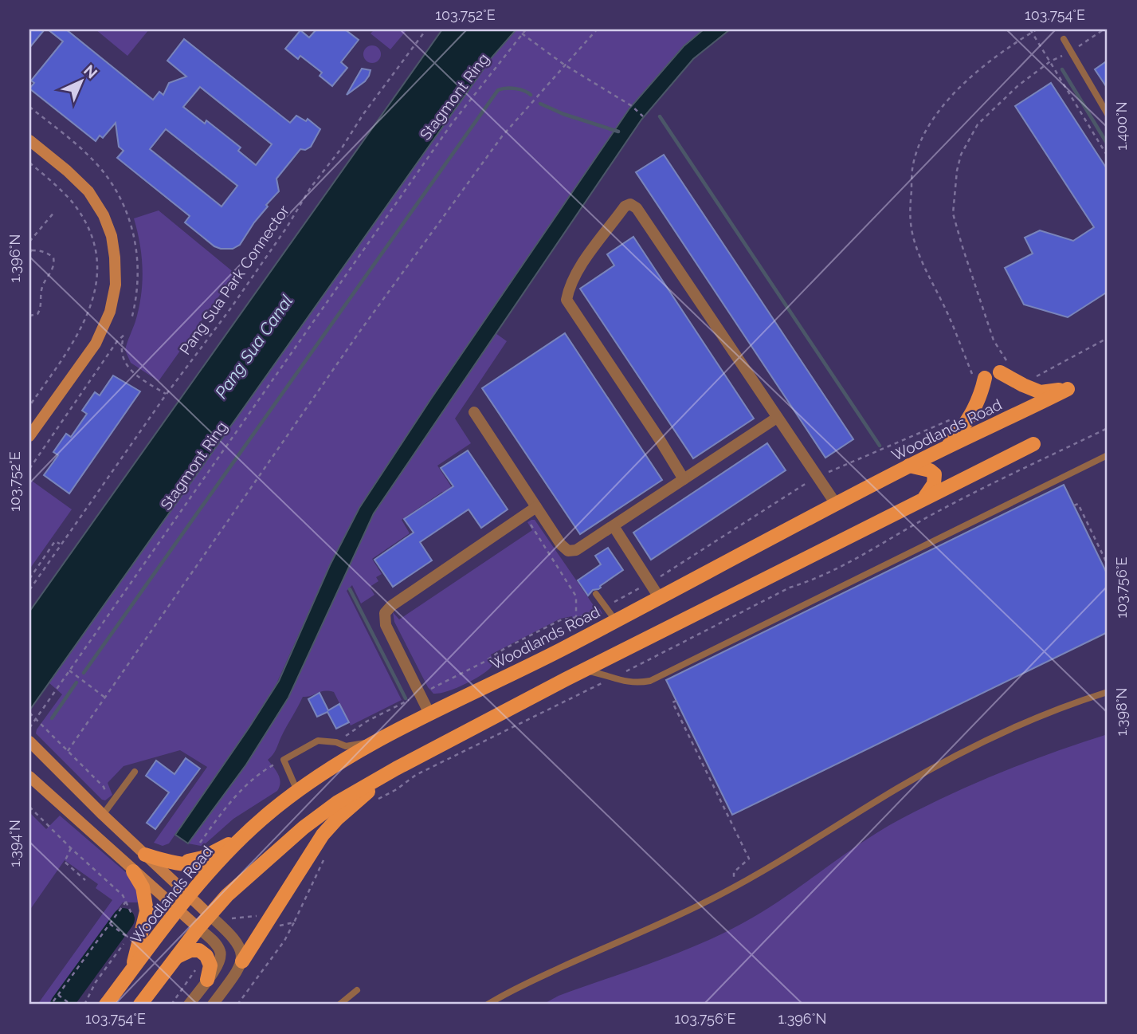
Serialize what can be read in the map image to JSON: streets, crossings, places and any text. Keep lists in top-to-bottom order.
{
  "streets": {
    "main road": ["Woodlands Road"],
    "path": ["Stagmont Ring", "Pang Sua Park Connector"]
  },
  "water": ["Pang Sua Canal"],
  "north": "top right",
  "coordinates": [
    "103.752°E",
    "103.754°E",
    "1.400°N",
    "1.396°N",
    "103.756°E",
    "1.398°N",
    "1.394°N"
  ]
}
